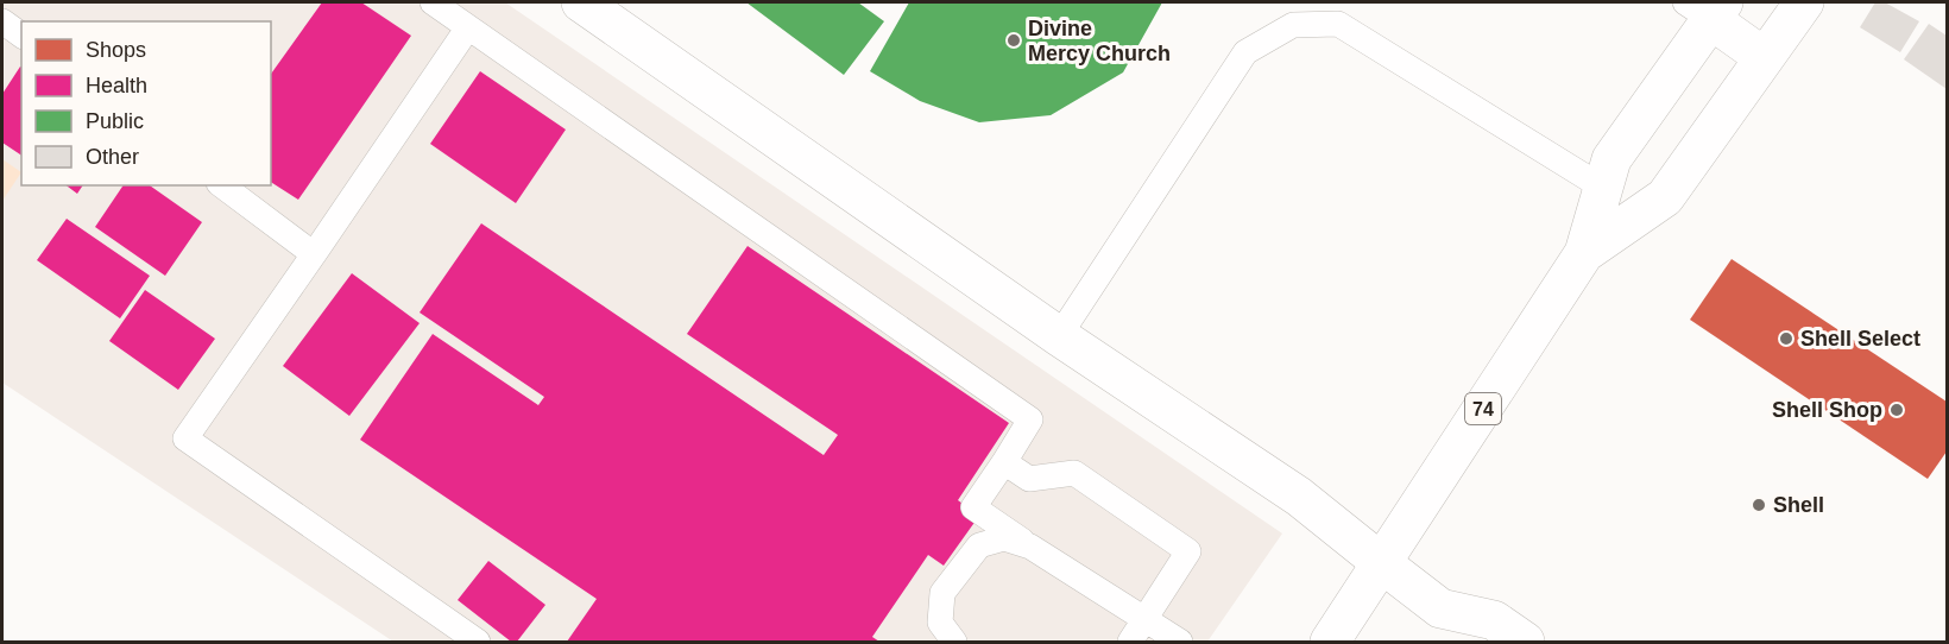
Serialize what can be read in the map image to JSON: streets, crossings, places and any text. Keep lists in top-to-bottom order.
{
  "streets": {
    "main road": ["74"]
  },
  "places": [
    "Divine Mercy Church",
    "Shell Select",
    "Shell Shop",
    "Shell"
  ],
  "legend": [
    "Shops",
    "Health",
    "Public",
    "Other"
  ]
}
